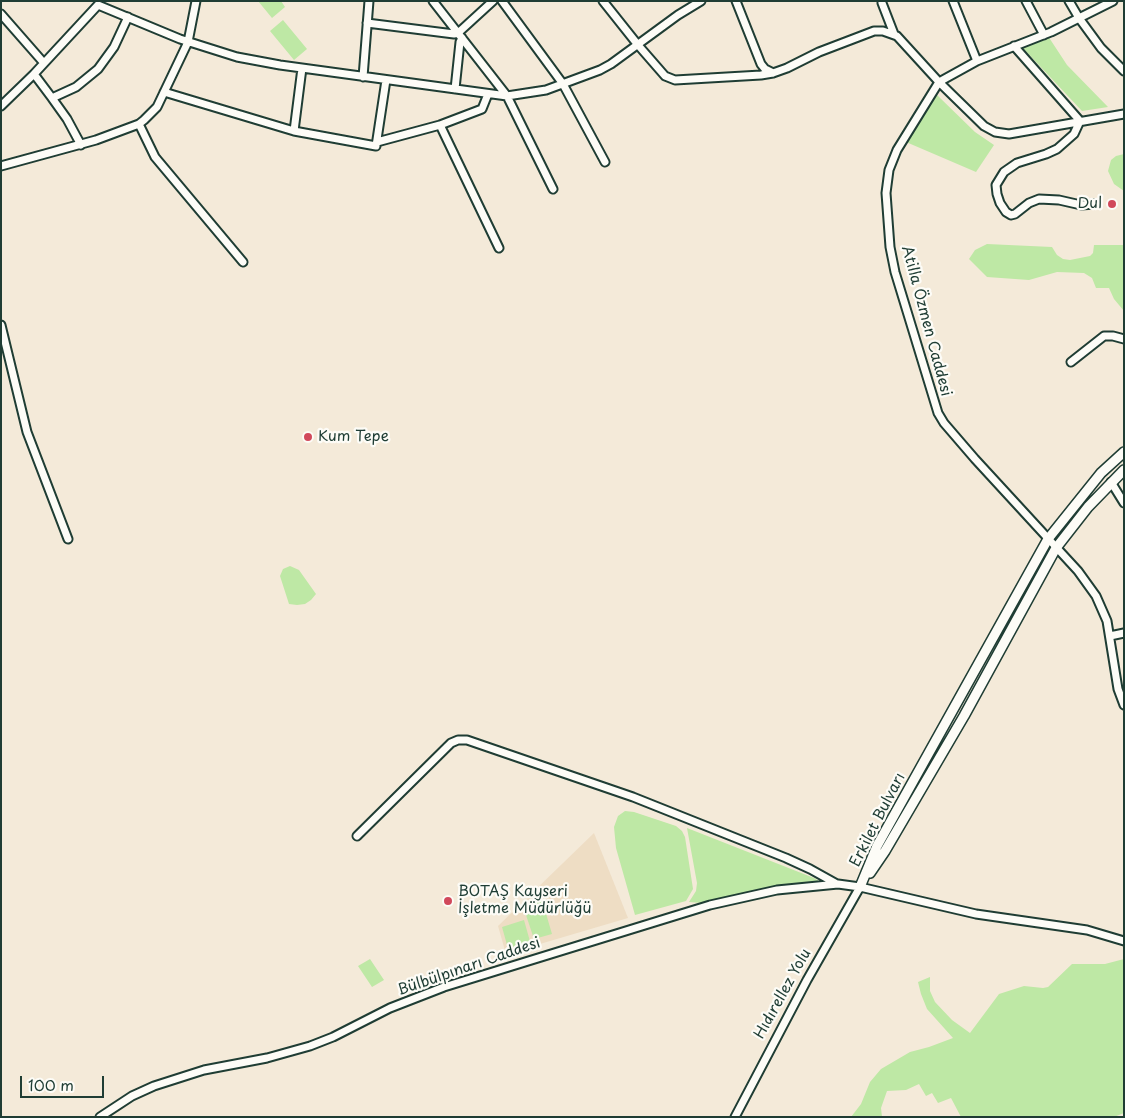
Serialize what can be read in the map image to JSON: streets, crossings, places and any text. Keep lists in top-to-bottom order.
{
  "streets": {
    "main road": ["Erkilet Bulvarı"],
    "street": ["Atilla Özmen Caddesi", "Bülbülpınarı Caddesi", "Hıdırellez Yolu"]
  },
  "crossings": [
    ["Atilla Özmen Caddesi", "Erkilet Bulvarı"],
    ["Erkilet Bulvarı", "Bülbülpınarı Caddesi"],
    ["Erkilet Bulvarı", "Hıdırellez Yolu"],
    ["Bülbülpınarı Caddesi", "Hıdırellez Yolu"]
  ],
  "places": ["Dul", "Kum Tepe", "BOTAŞ Kayseri İşletme Müdürlüğü"],
  "scale_bar": "100 m"
}
